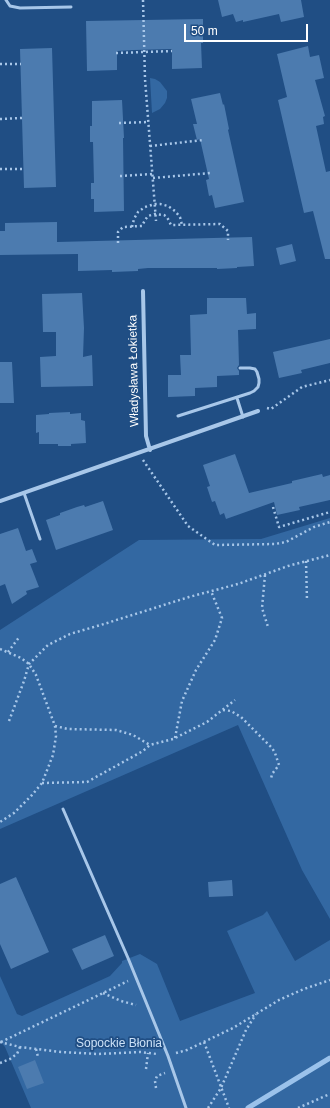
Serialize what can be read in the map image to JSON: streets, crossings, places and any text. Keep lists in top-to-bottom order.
{
  "streets": {
    "street": ["Władysława Łokietka"]
  },
  "parks": ["Sopockie Błonia"],
  "scale_bar": "50 m"
}
